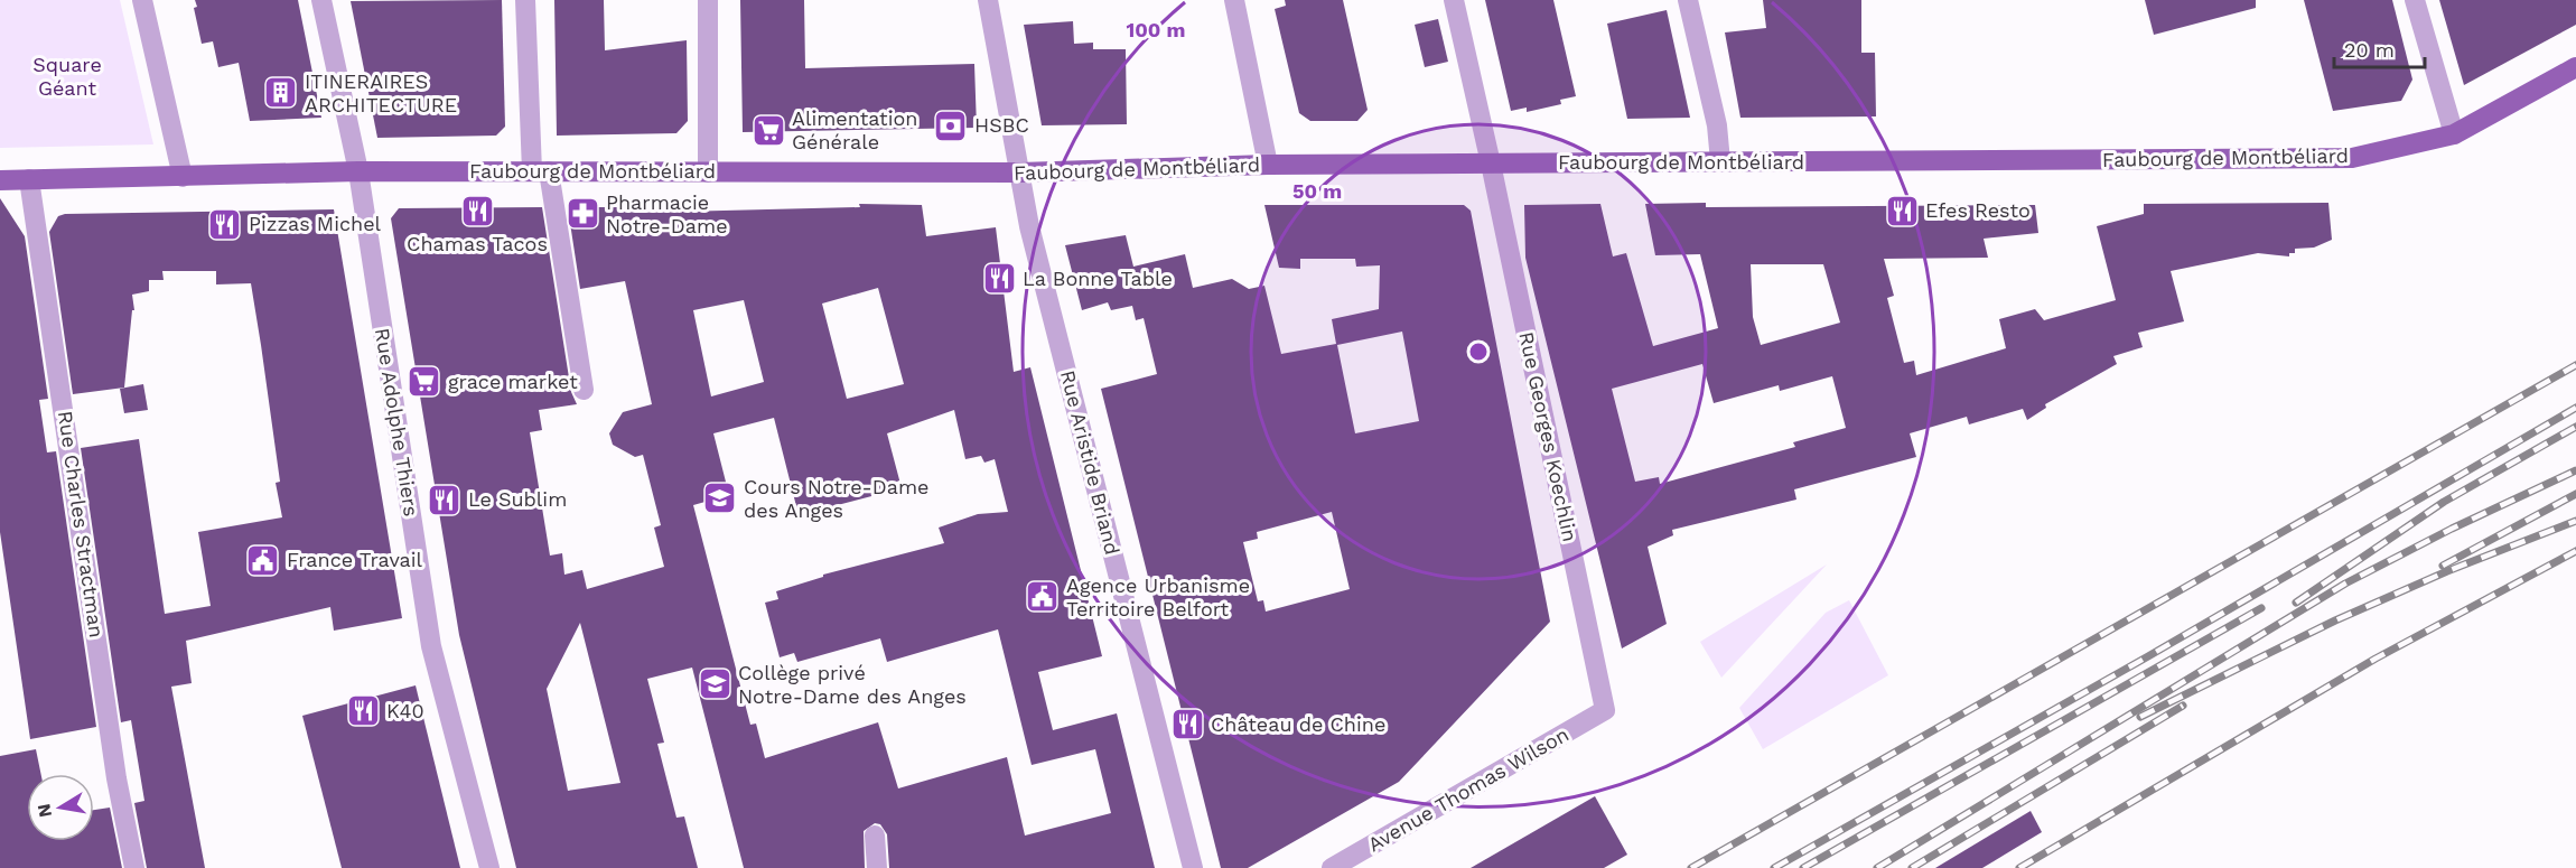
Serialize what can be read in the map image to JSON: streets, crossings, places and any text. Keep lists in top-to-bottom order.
{
  "streets": {
    "main road": ["Faubourg de Montbéliard"],
    "street": [
      "Rue Adolphe Thiers",
      "Rue Georges Koechlin",
      "Rue Aristide Briand",
      "Rue Charles Stractman",
      "Avenue Thomas Wilson"
    ]
  },
  "crossings": [
    ["Faubourg de Montbéliard", "Rue Adolphe Thiers"],
    ["Faubourg de Montbéliard", "Rue Georges Koechlin"],
    ["Faubourg de Montbéliard", "Rue Aristide Briand"],
    ["Faubourg de Montbéliard", "Rue Charles Stractman"],
    ["Rue Georges Koechlin", "Avenue Thomas Wilson"]
  ],
  "parks": ["Square Géant"],
  "places": {
    "building": ["ITINERAIRES ARCHITECTURE"],
    "bank": ["HSBC"],
    "supermarket": ["Alimentation Générale", "grace market"],
    "restaurant": [
      "Efes Resto",
      "Chamas Tacos",
      "Pizzas Michel",
      "La Bonne Table",
      "Le Sublim",
      "K40",
      "Château de Chine"
    ],
    "pharmacy": ["Pharmacie Notre-Dame"],
    "school or university": ["Cours Notre-Dame des Anges", "Collège privé Notre-Dame des Anges"],
    "public building": ["France Travail", "Agence Urbanisme Territoire Belfort"]
  },
  "scale_bar": "20 m",
  "north": "left",
  "rings": ["100 m", "50 m"]
}
